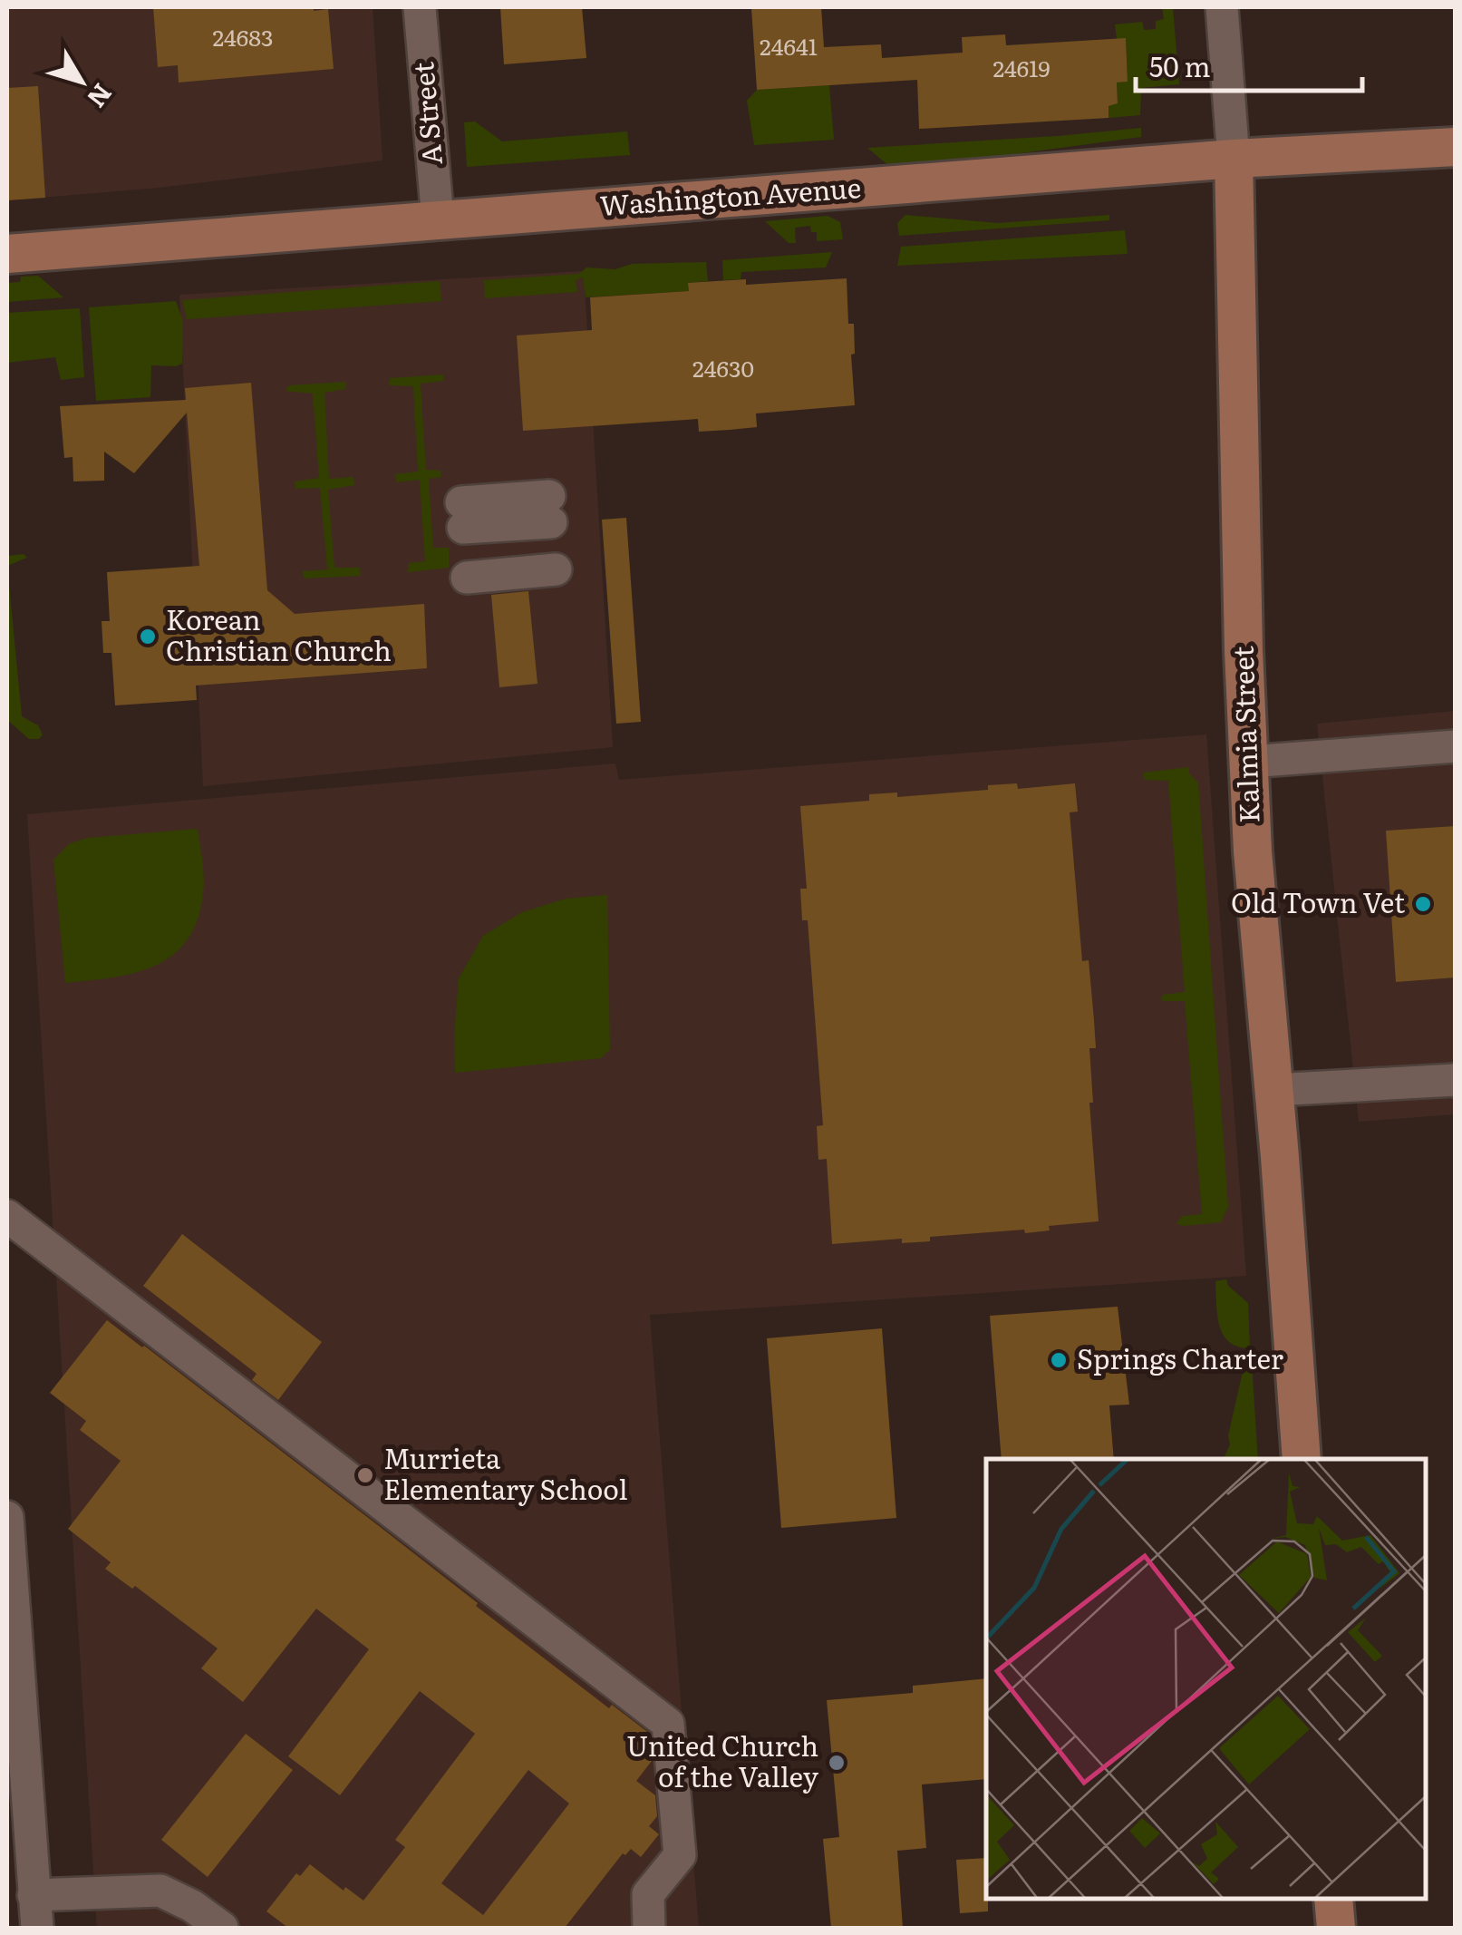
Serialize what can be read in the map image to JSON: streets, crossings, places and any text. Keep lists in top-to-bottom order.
{
  "streets": {
    "main road": ["Washington Avenue", "Kalmia Street"],
    "street": ["A Street"]
  },
  "crossings": [
    ["A Street", "Washington Avenue"],
    ["Washington Avenue", "Kalmia Street"]
  ],
  "places": [
    "Korean Christian Church",
    "Old Town Vet",
    "Springs Charter",
    "Murrieta Elementary School",
    "United Church of the Valley"
  ],
  "house_numbers": [
    "24683",
    "24641",
    "24619",
    "24630"
  ],
  "scale_bar": "50 m",
  "north": "bottom right"
}
